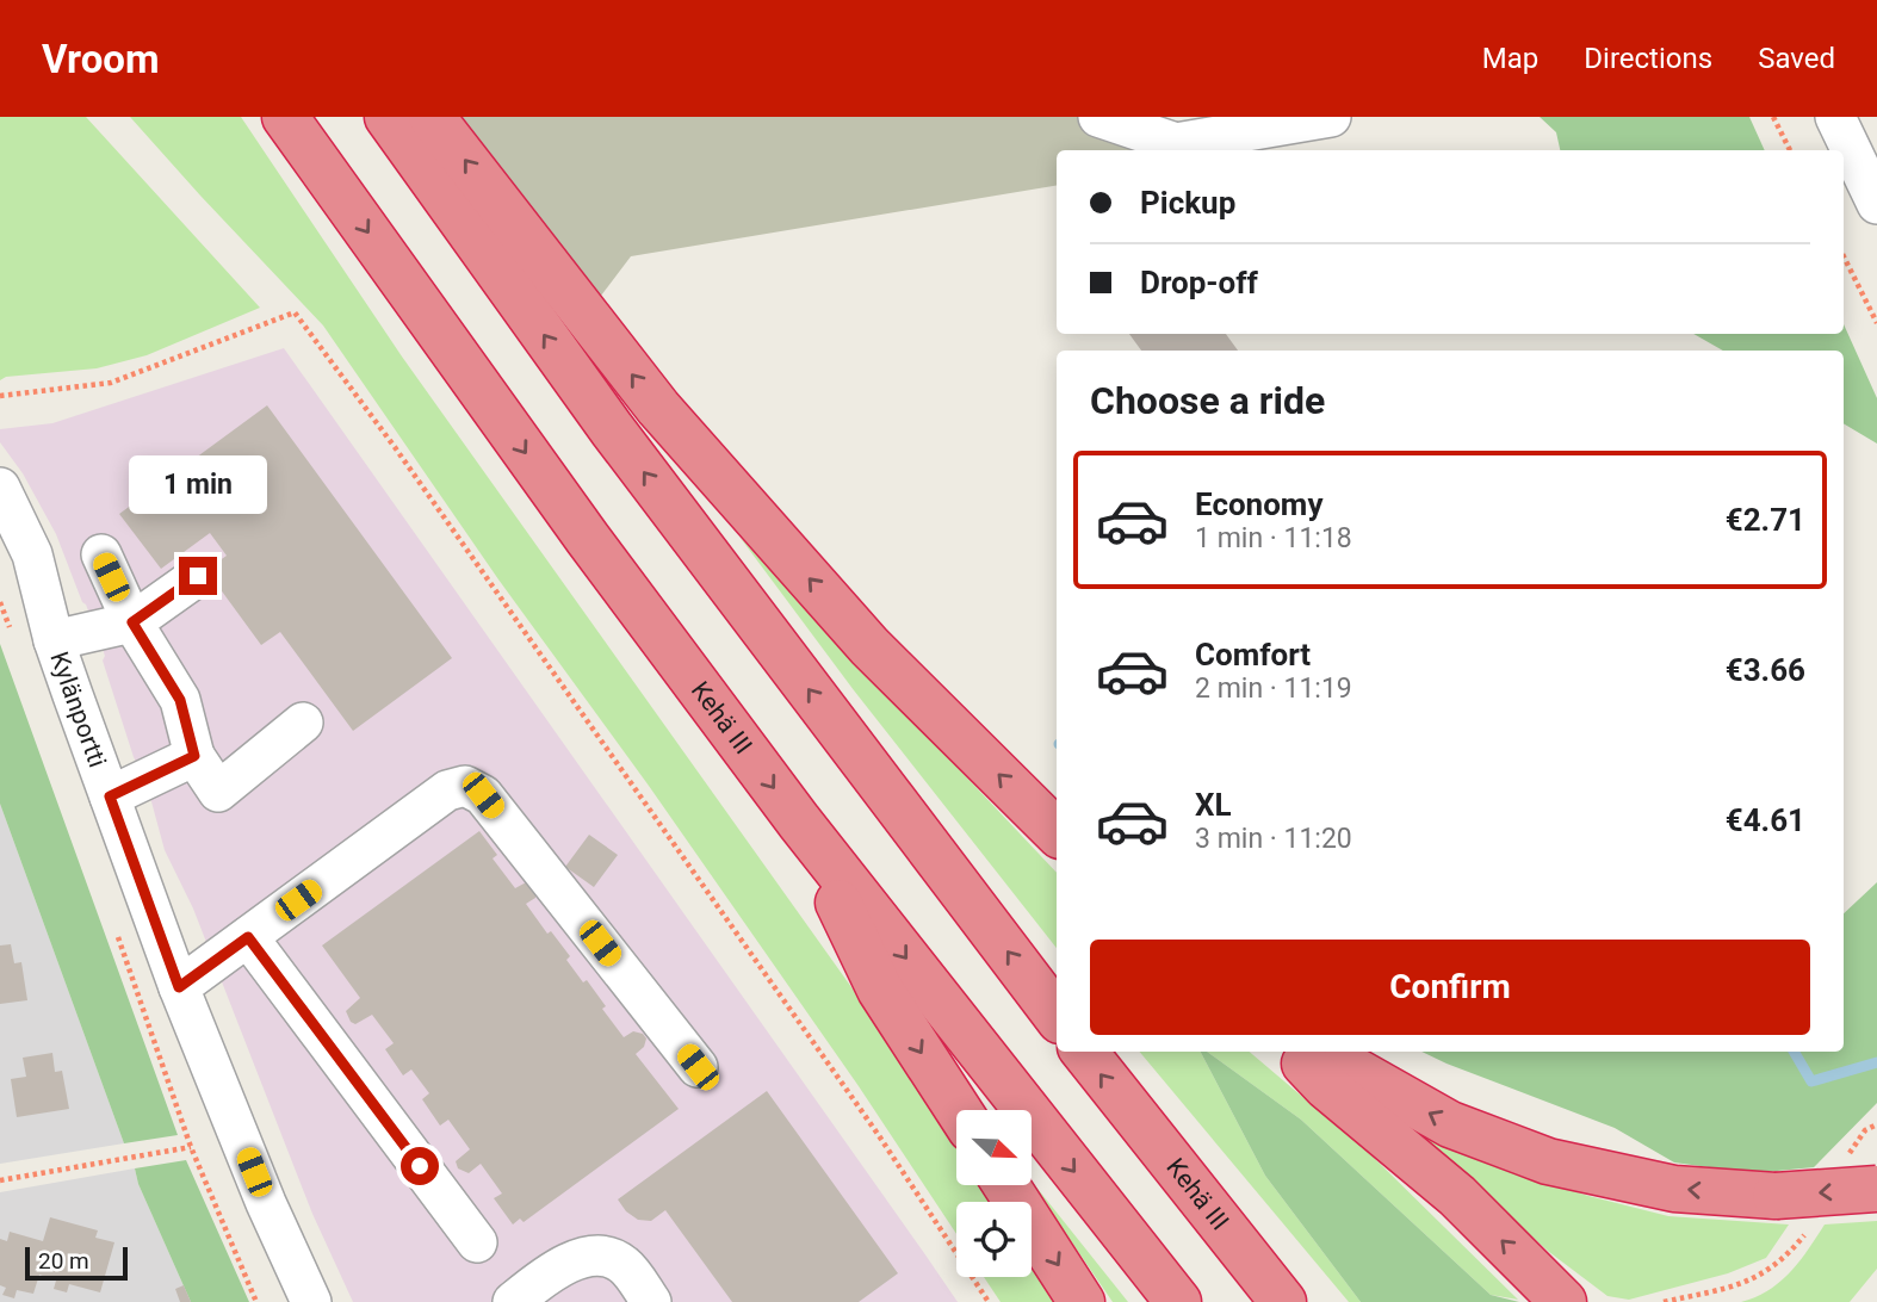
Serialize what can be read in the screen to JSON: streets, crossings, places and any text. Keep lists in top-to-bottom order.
{
  "streets": {
    "highway": ["Kehä III"],
    "street": ["Kylänportti"]
  },
  "scale_bar": "20 m",
  "north": "bottom right",
  "page": {
    "header": "Vroom",
    "nav": ["Map", "Directions", "Saved"],
    "banner": ["Pickup", "Drop-off"],
    "heading": "Choose a ride",
    "list": [
      {
        "name": "Economy",
        "note": "1 min · 11:18",
        "value": "€2.71"
      },
      {
        "name": "Comfort",
        "note": "2 min · 11:19",
        "value": "€3.66"
      },
      {
        "name": "XL",
        "note": "3 min · 11:20",
        "value": "€4.61"
      }
    ],
    "bubble": "1 min",
    "buttons": "Confirm",
    "scale": "20 m"
  }
}
